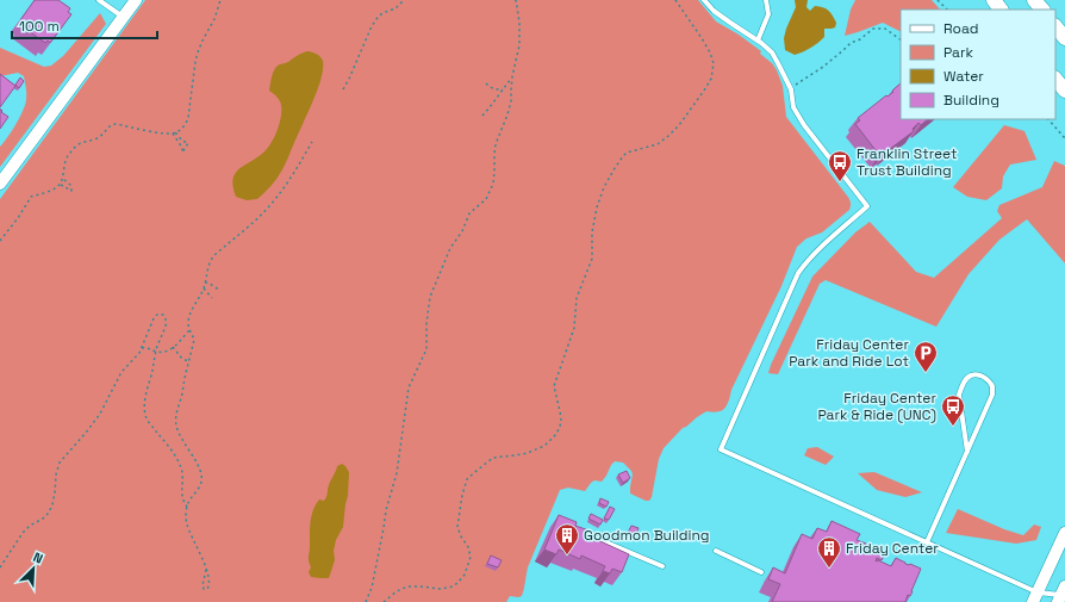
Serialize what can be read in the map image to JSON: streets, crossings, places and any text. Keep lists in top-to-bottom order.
{
  "places": {
    "bus stop": ["Franklin Street Trust Building", "Friday Center Park & Ride (UNC)"],
    "parking": ["Friday Center Park and Ride Lot"],
    "building": ["Goodmon Building", "Friday Center"]
  },
  "legend": [
    "Road",
    "Park",
    "Water",
    "Building"
  ],
  "scale_bar": "100 m",
  "north": "top right"
}
